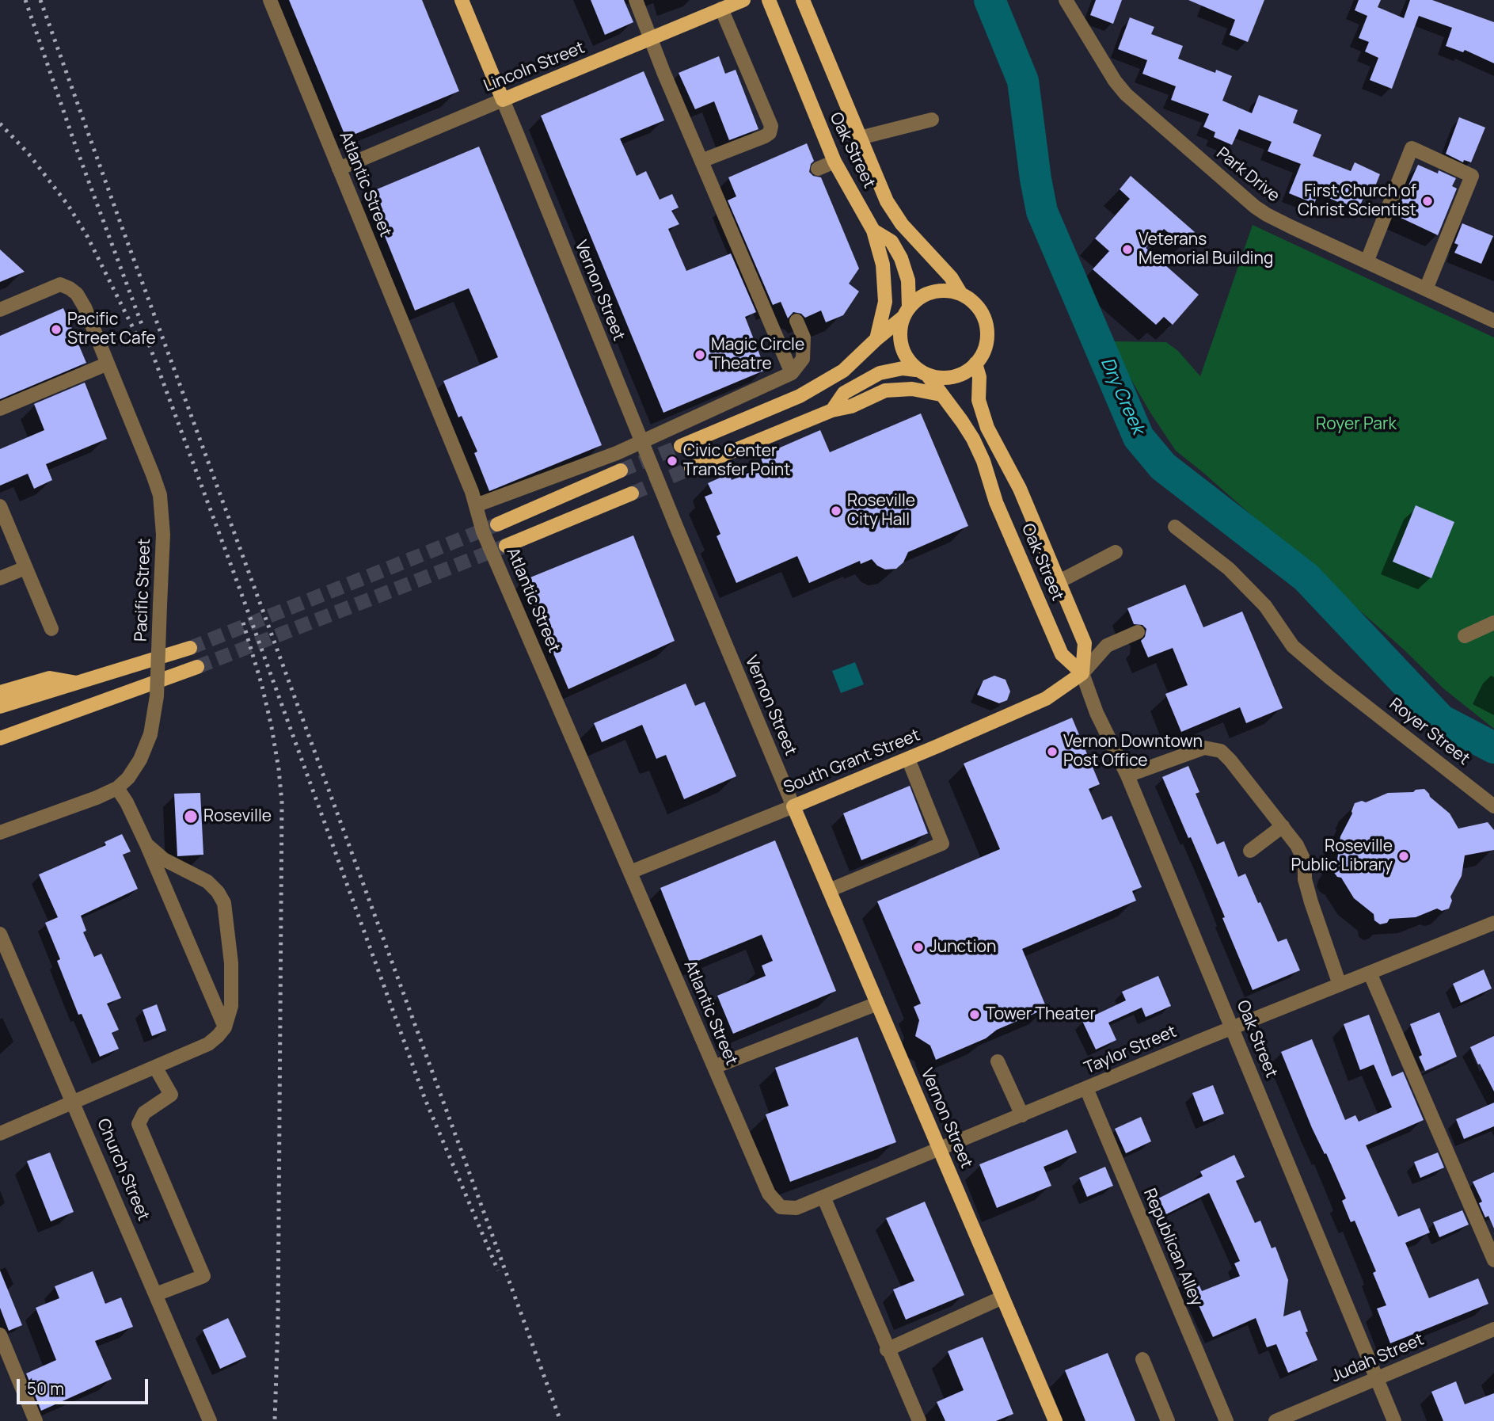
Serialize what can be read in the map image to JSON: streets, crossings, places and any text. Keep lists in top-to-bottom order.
{
  "streets": {
    "main road": [
      "Lincoln Street",
      "Oak Street",
      "Vernon Street",
      "South Grant Street"
    ],
    "street": [
      "Park Drive",
      "Atlantic Street",
      "Pacific Street",
      "Royer Street",
      "Taylor Street",
      "Church Street",
      "Republican Alley",
      "Judah Street"
    ]
  },
  "crossings": [
    ["Lincoln Street", "Atlantic Street"],
    ["Lincoln Street", "Vernon Street"],
    ["Oak Street", "South Grant Street"],
    ["Oak Street", "Taylor Street"],
    ["Oak Street", "Judah Street"],
    ["Atlantic Street", "South Grant Street"],
    ["Atlantic Street", "Taylor Street"],
    ["Vernon Street", "South Grant Street"],
    ["Vernon Street", "Taylor Street"],
    ["Taylor Street", "Republican Alley"]
  ],
  "water": ["Dry Creek"],
  "parks": ["Royer Park"],
  "places": [
    "First Church of Christ Scientist",
    "Veterans Memorial Building",
    "Pacific Street Cafe",
    "Magic Circle Theatre",
    "Civic Center Transfer Point",
    "Roseville City Hall",
    "Vernon Downtown Post Office",
    "Roseville",
    "Roseville Public Library",
    "Junction",
    "Tower Theater"
  ],
  "scale_bar": "50 m"
}
